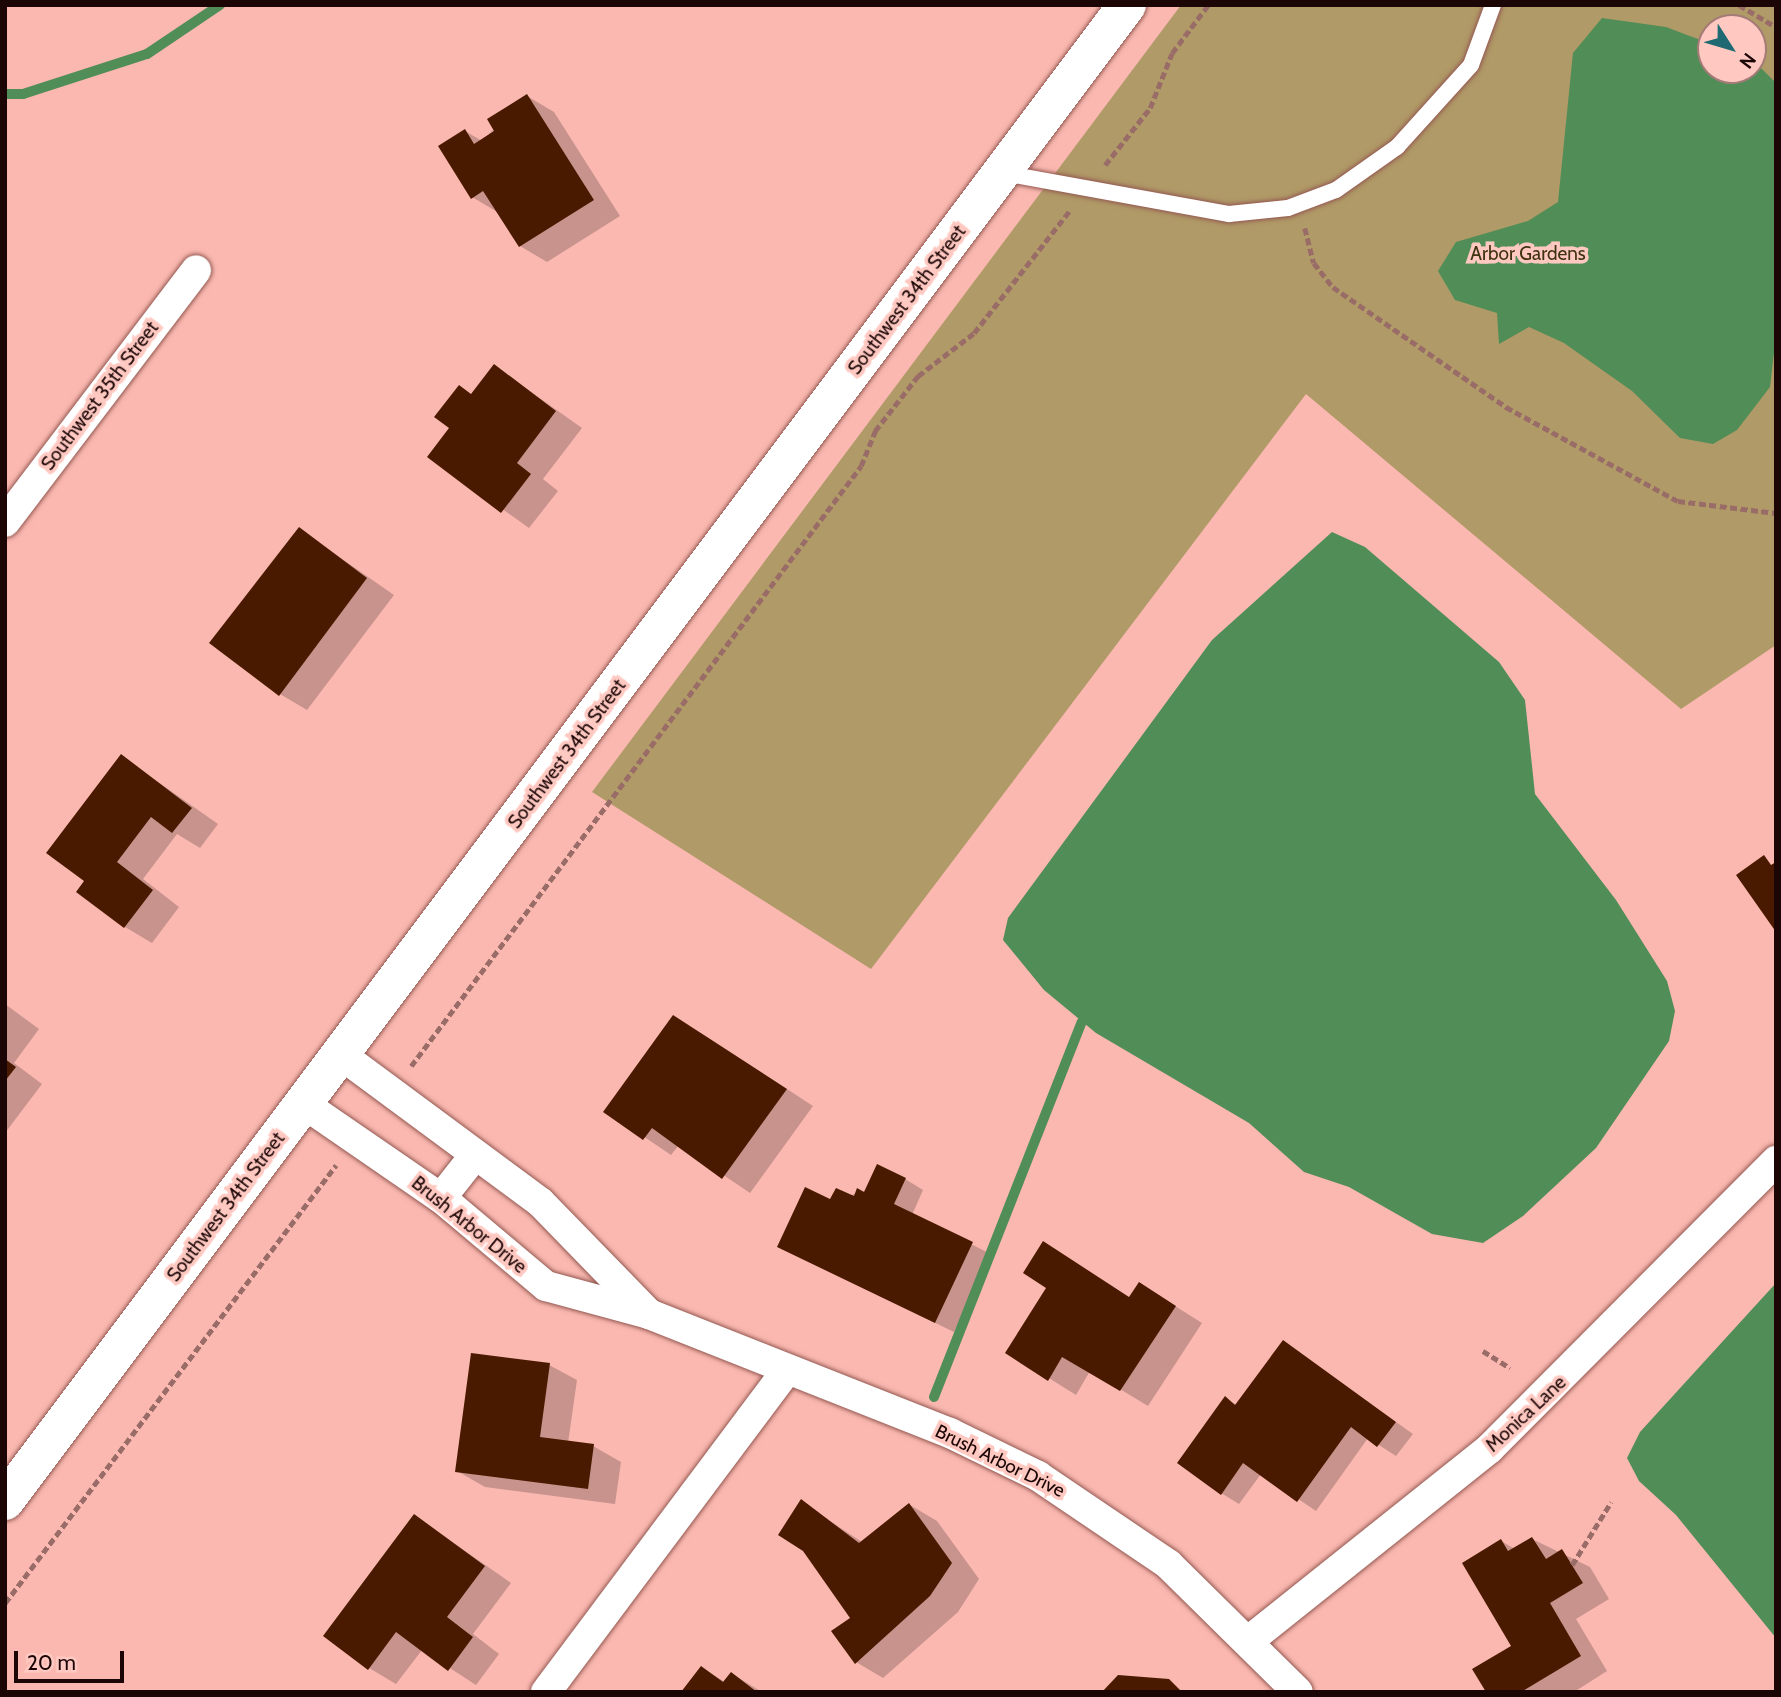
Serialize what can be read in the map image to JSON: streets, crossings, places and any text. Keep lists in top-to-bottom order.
{
  "streets": {
    "street": [
      "Southwest 34th Street",
      "Southwest 35th Street",
      "Brush Arbor Drive",
      "Monica Lane"
    ]
  },
  "crossings": [
    ["Southwest 34th Street", "Brush Arbor Drive"],
    ["Brush Arbor Drive", "Monica Lane"]
  ],
  "parks": ["Arbor Gardens"],
  "scale_bar": "20 m",
  "north": "bottom right"
}
